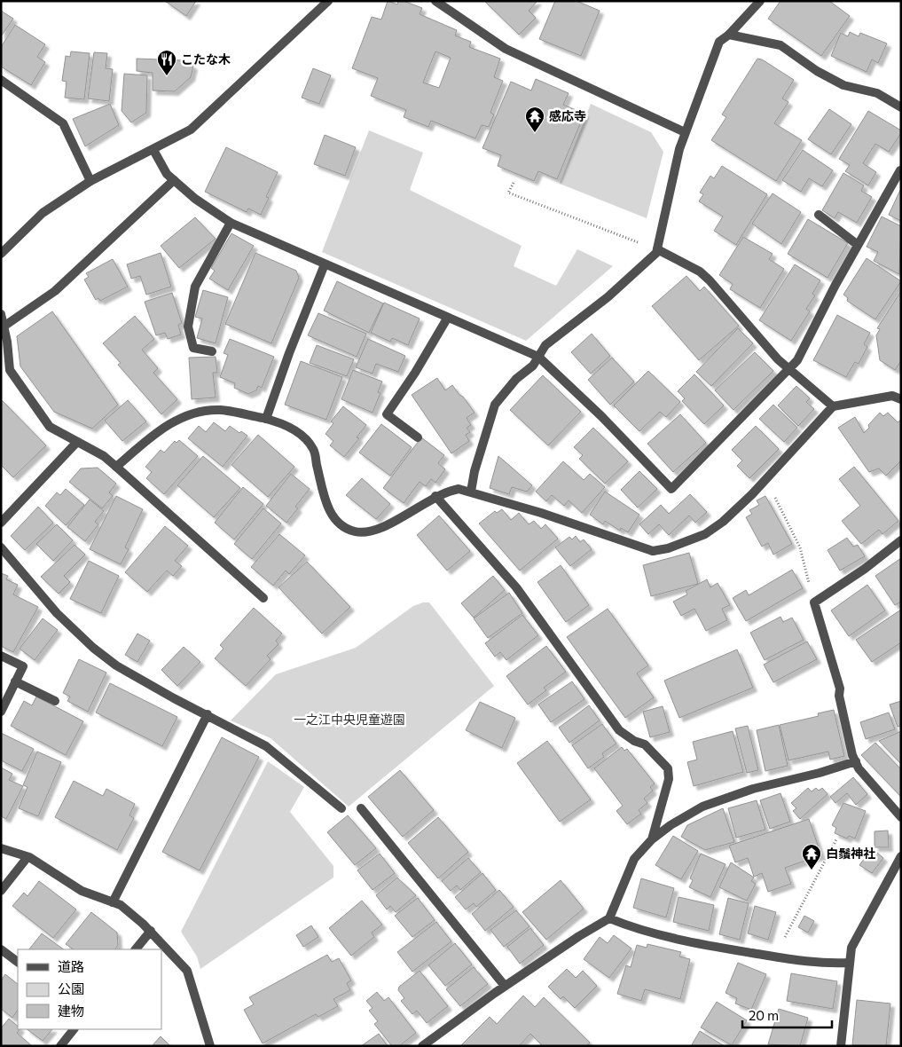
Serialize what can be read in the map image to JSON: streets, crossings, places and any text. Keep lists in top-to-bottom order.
{
  "parks": ["一之江中央児童遊園"],
  "places": {
    "restaurant": ["こたな木"],
    "temple": ["感応寺", "白鬚神社"]
  },
  "legend": ["道路", "公園", "建物"],
  "scale_bar": "20 m"
}
